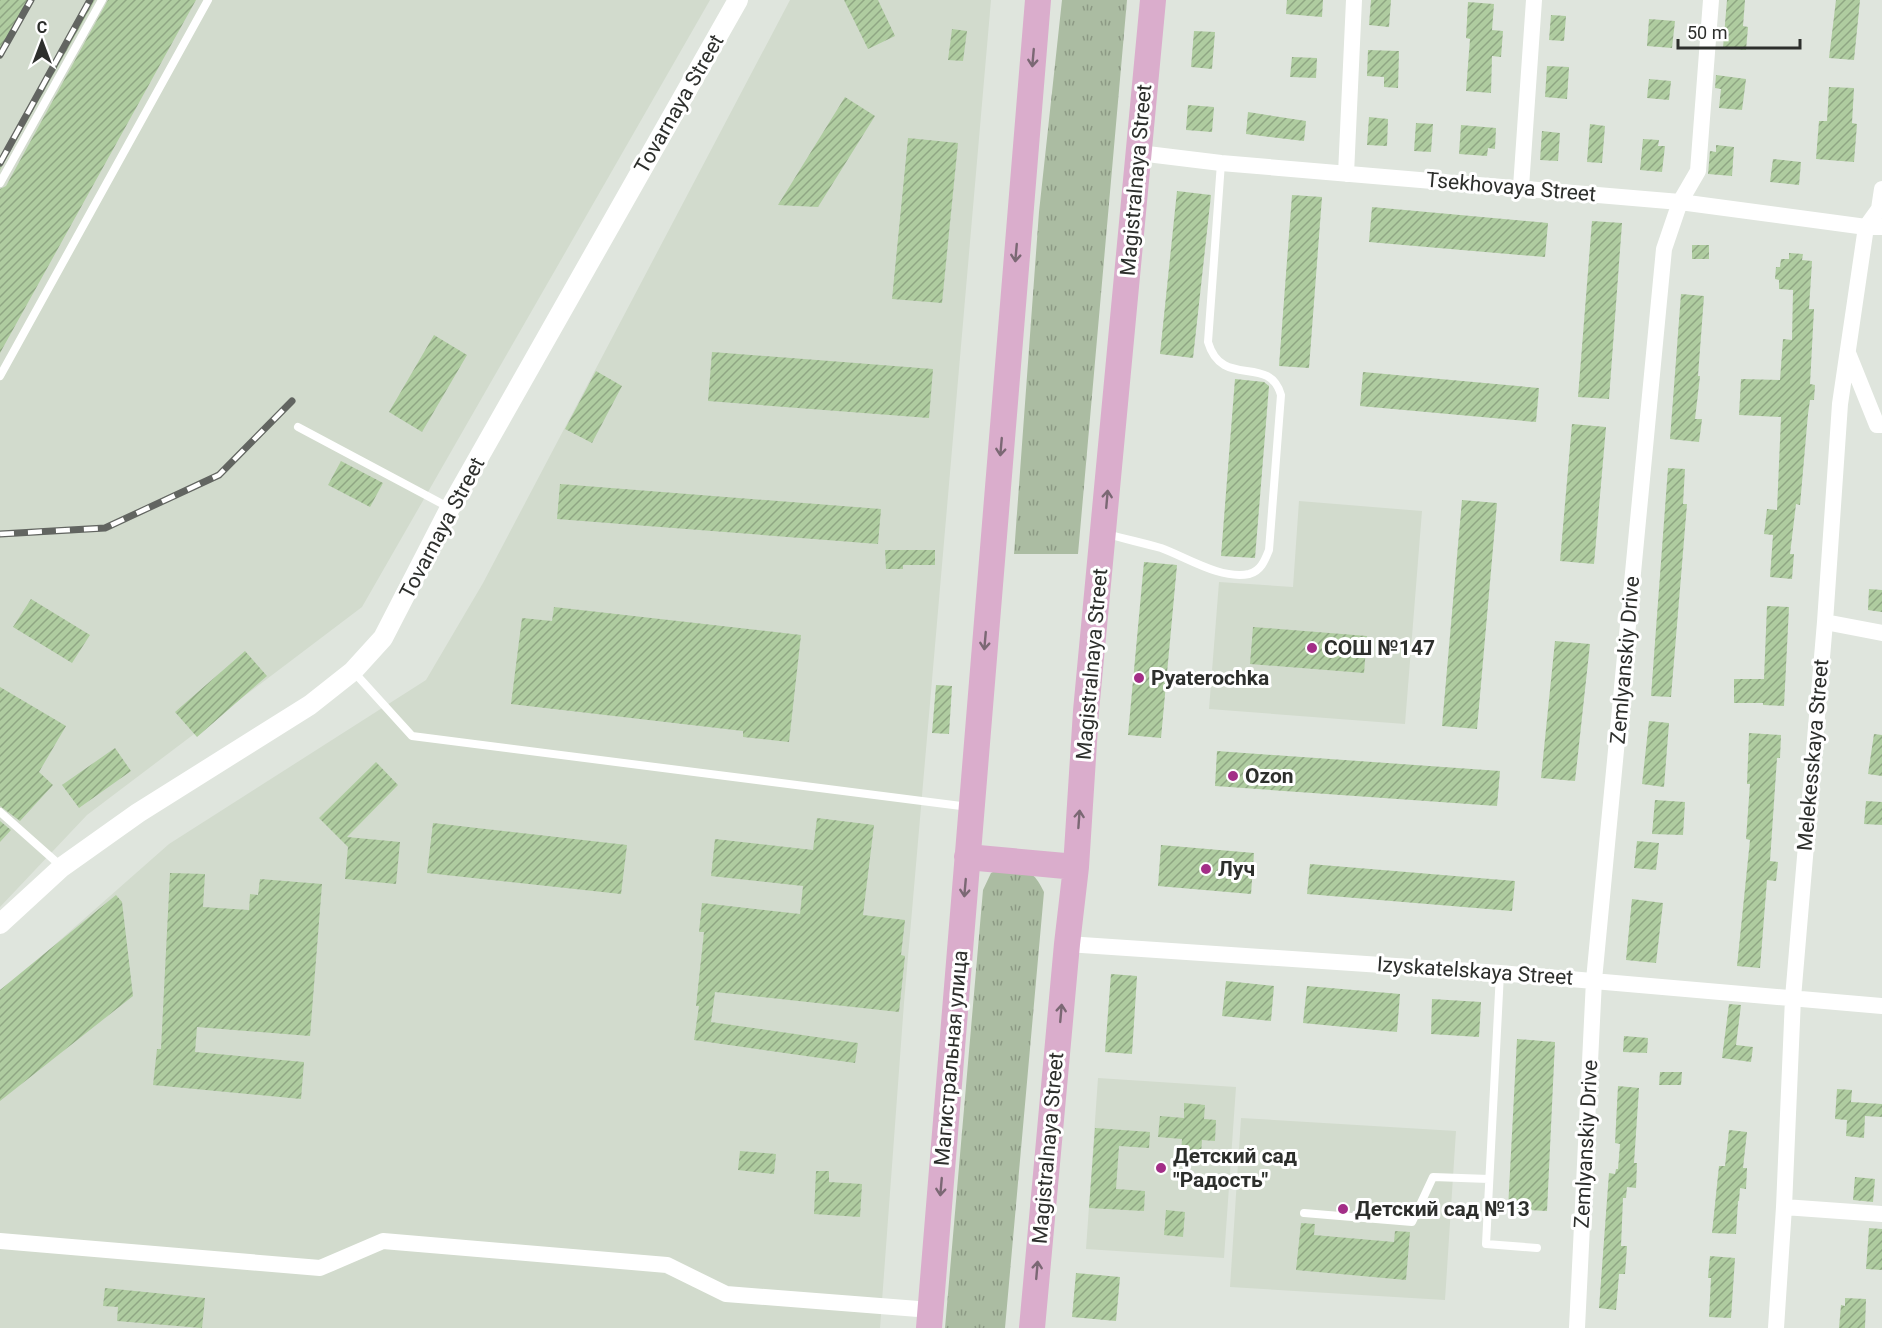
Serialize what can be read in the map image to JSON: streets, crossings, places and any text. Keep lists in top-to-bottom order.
{
  "streets": {
    "main road": ["Magistralnaya Street", "Магистральная улица"],
    "street": [
      "Tovarnaya Street",
      "Tsekhovaya Street",
      "Zemlyanskiy Drive",
      "Melekesskaya Street",
      "Izyskatelskaya Street"
    ]
  },
  "crossings": [
    ["Magistralnaya Street", "Tsekhovaya Street"],
    ["Magistralnaya Street", "Izyskatelskaya Street"],
    ["Tsekhovaya Street", "Zemlyanskiy Drive"],
    ["Tsekhovaya Street", "Melekesskaya Street"],
    ["Zemlyanskiy Drive", "Izyskatelskaya Street"],
    ["Melekesskaya Street", "Izyskatelskaya Street"]
  ],
  "one_way": ["Magistralnaya Street", "Магистральная улица"],
  "places": [
    "СОШ №147",
    "Pyaterochka",
    "Ozon",
    "Луч",
    "Детский сад \"Радость\"",
    "Детский сад №13"
  ],
  "scale_bar": "50 m",
  "north": "top"
}
